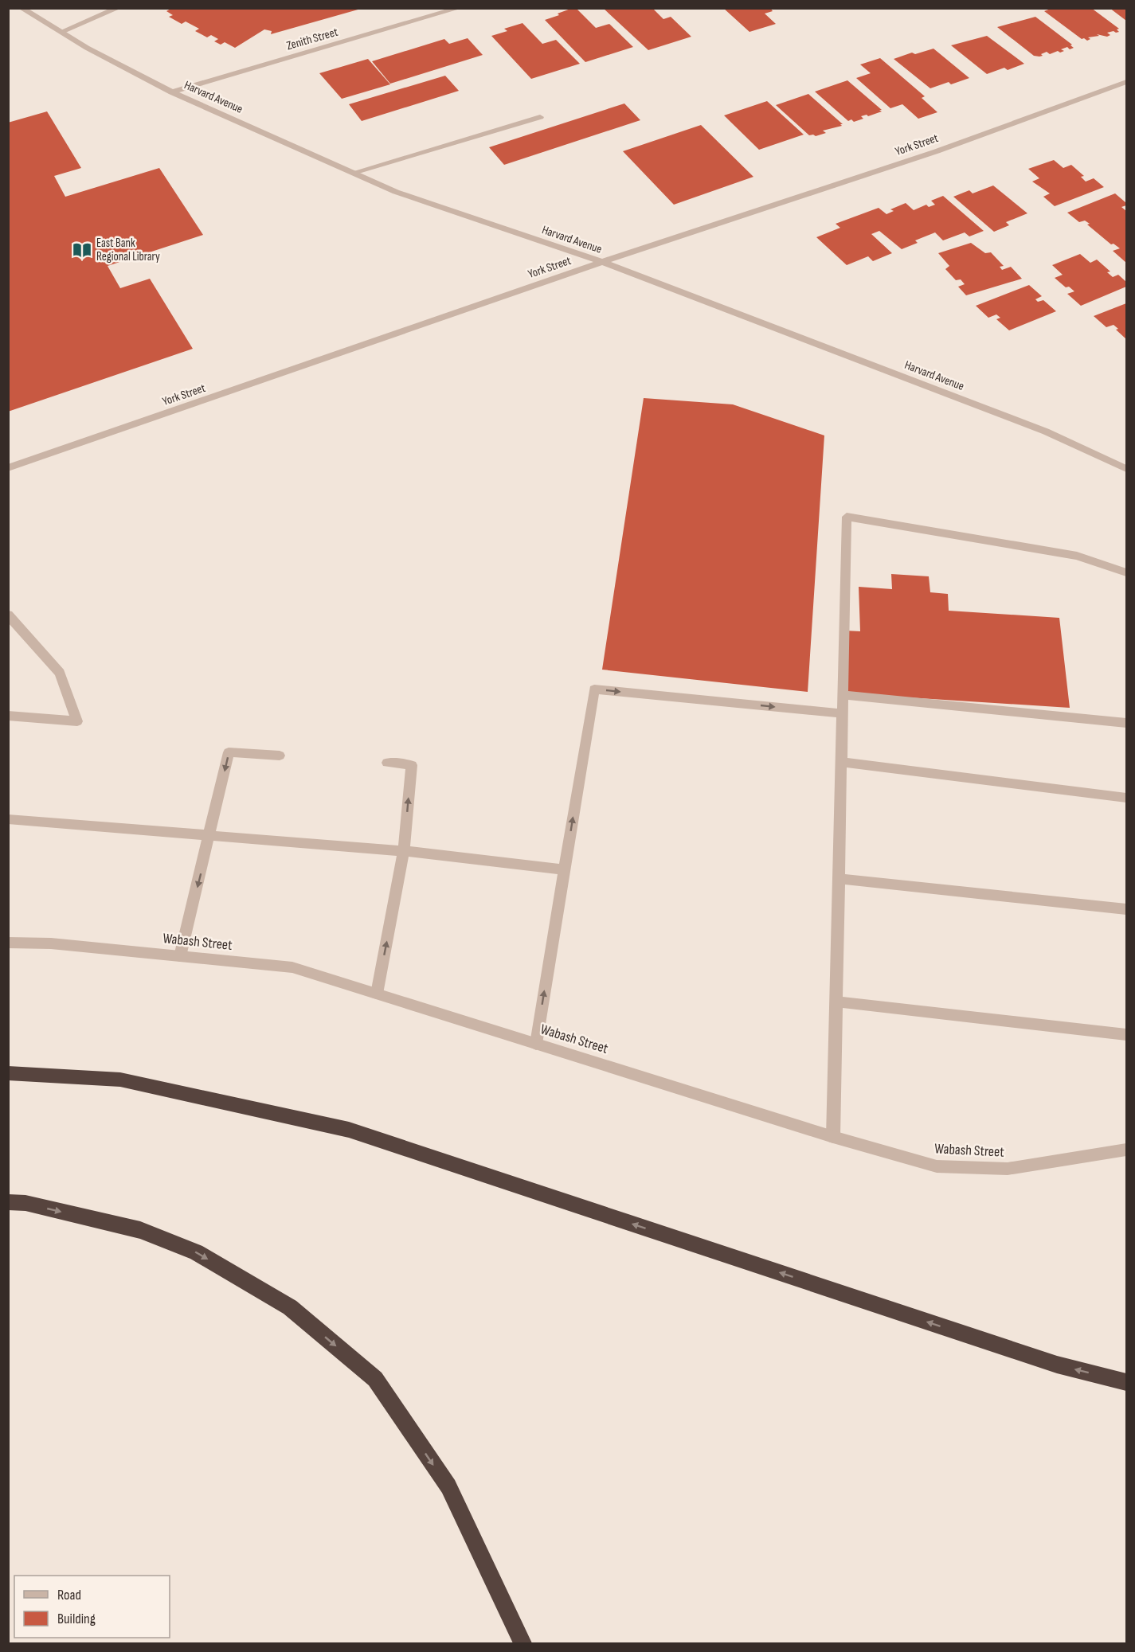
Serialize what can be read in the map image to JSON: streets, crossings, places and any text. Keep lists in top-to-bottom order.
{
  "streets": {
    "street": [
      "Zenith Street",
      "Harvard Avenue",
      "York Street",
      "Wabash Street"
    ]
  },
  "crossings": [
    ["Zenith Street", "Harvard Avenue"],
    ["Harvard Avenue", "York Street"]
  ],
  "places": {
    "library": ["East Bank Regional Library"]
  },
  "legend": ["Road", "Building"]
}
